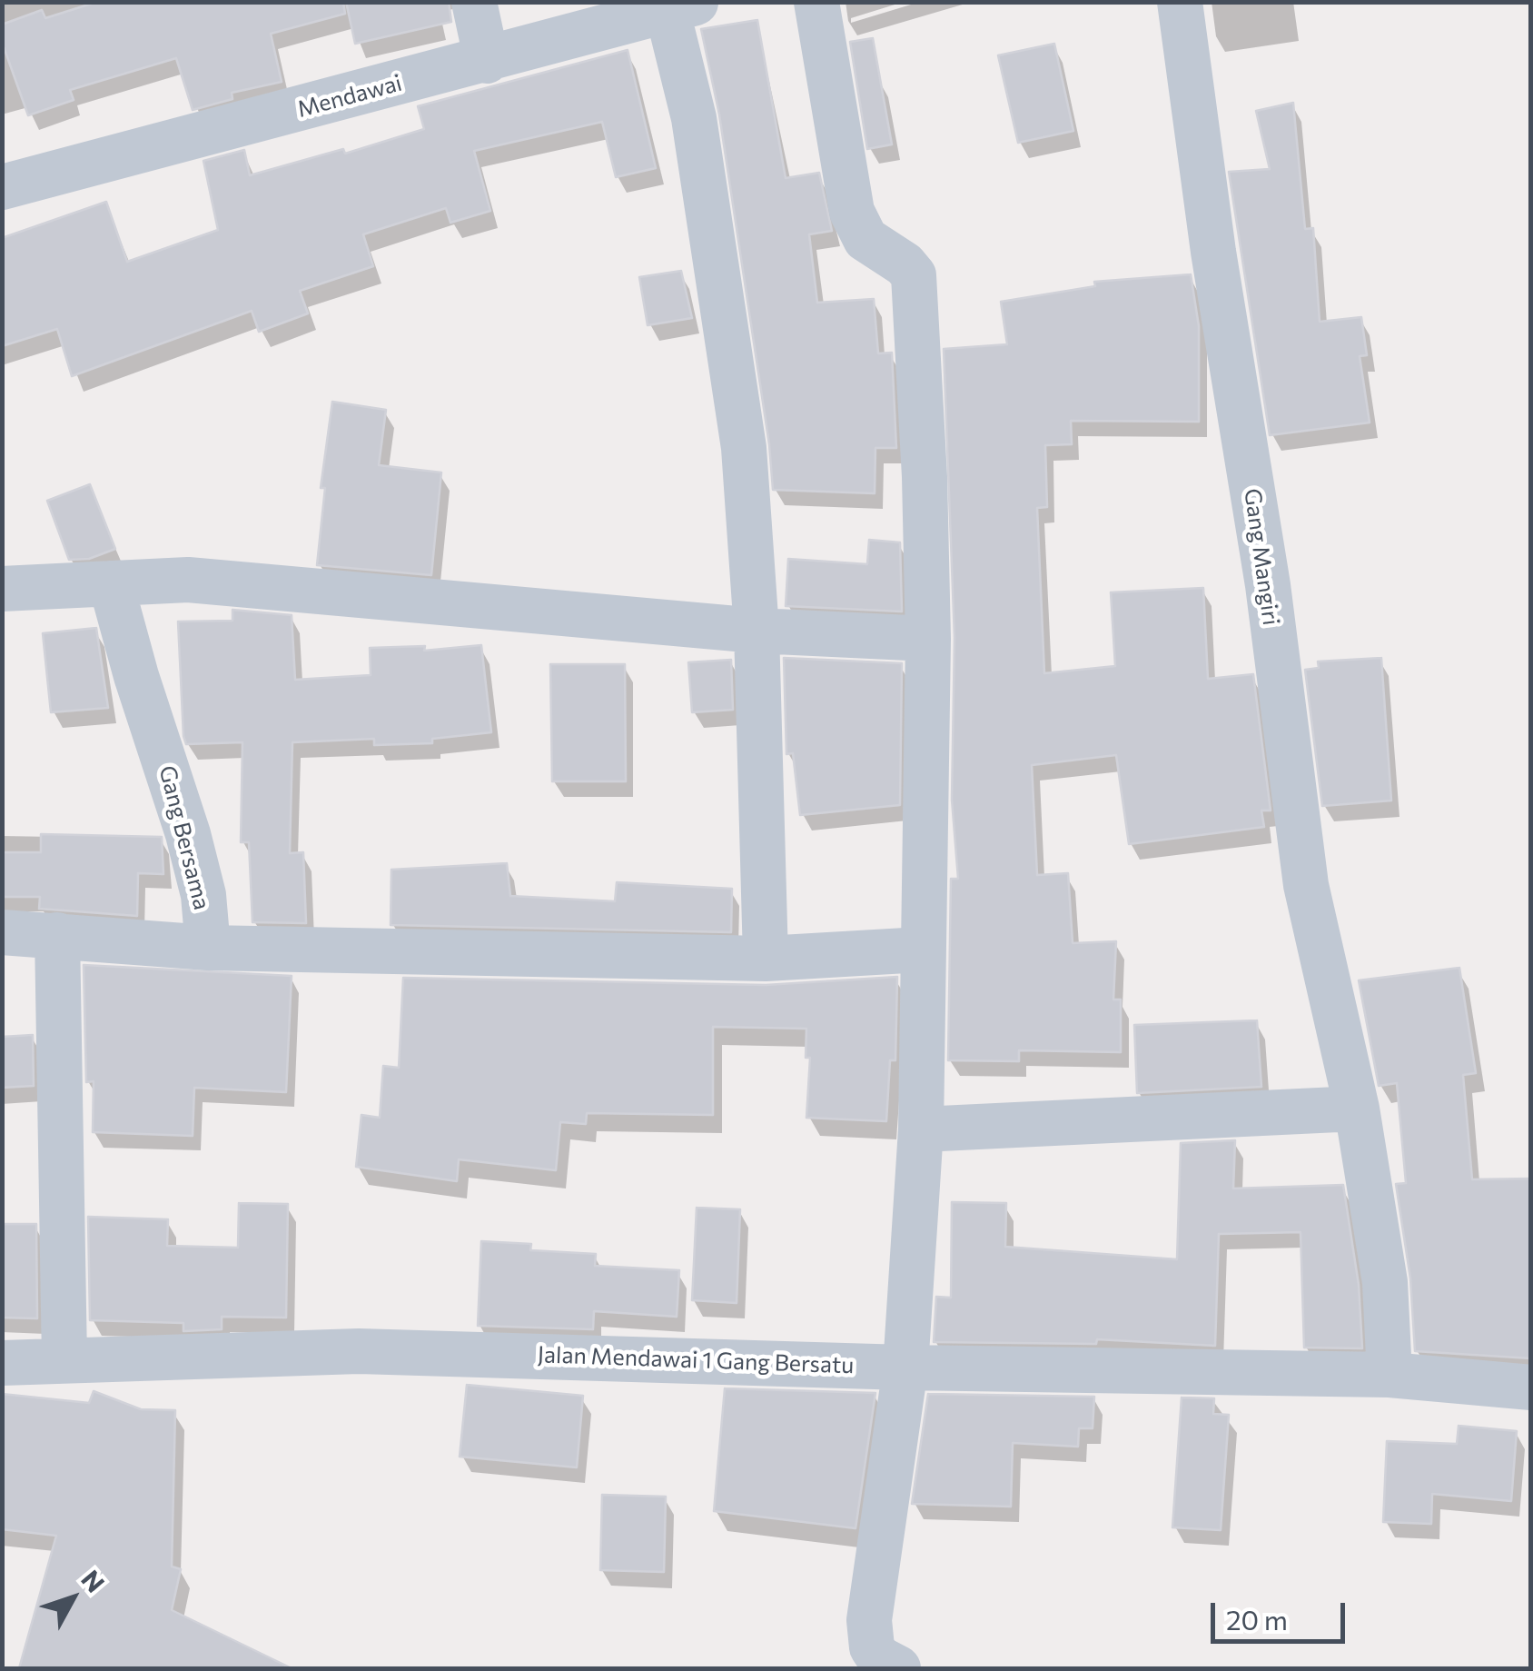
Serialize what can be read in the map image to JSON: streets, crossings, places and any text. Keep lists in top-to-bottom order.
{
  "streets": {
    "street": [
      "Mendawai",
      "Gang Mangiri",
      "Gang Bersama",
      "Jalan Mendawai 1 Gang Bersatu"
    ]
  },
  "crossings": [
    ["Gang Mangiri", "Jalan Mendawai 1 Gang Bersatu"]
  ],
  "scale_bar": "20 m",
  "north": "top right"
}
